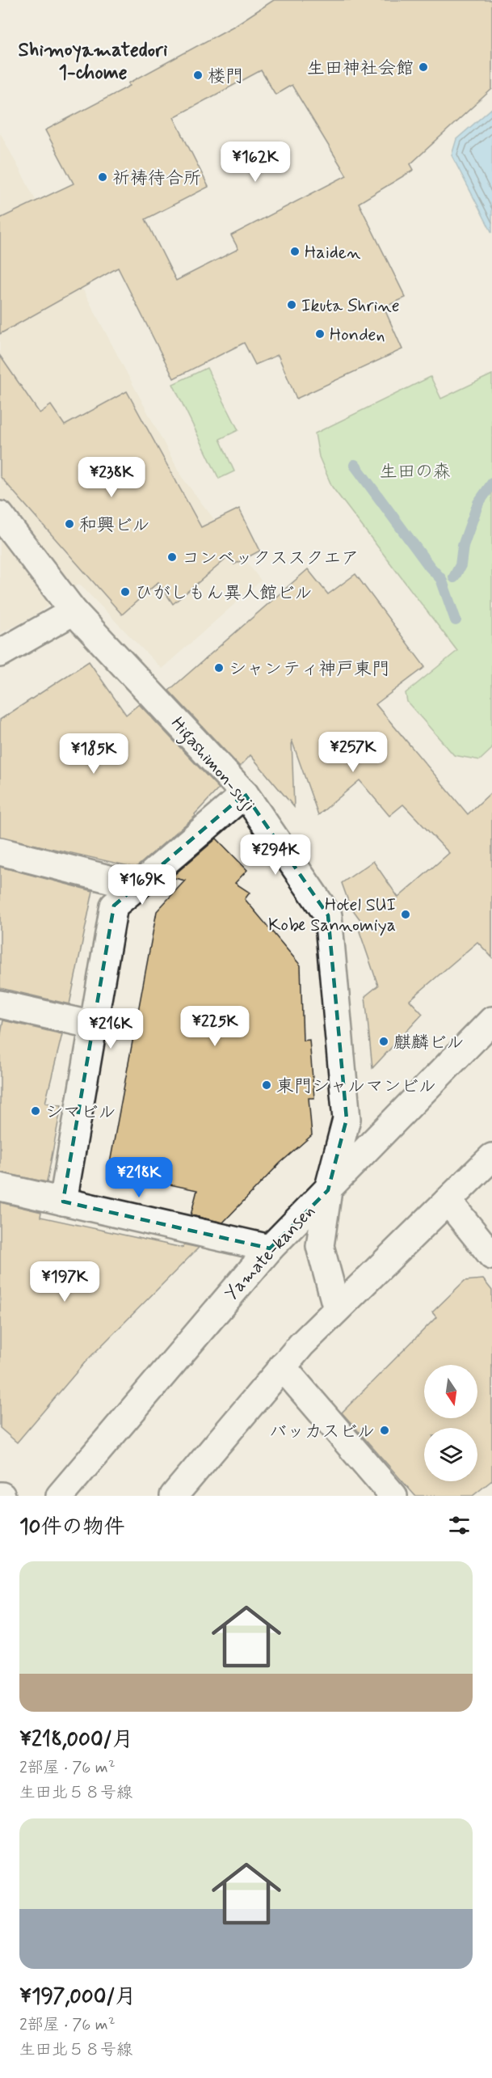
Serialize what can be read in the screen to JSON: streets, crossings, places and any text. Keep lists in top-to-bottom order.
{
  "streets": {
    "street": ["Higashimon-suji", "Yamate-kansen"]
  },
  "crossings": [
    ["Higashimon-suji", "Yamate-kansen"]
  ],
  "districts": ["Shimoyamatedori 1-chome"],
  "parks": ["生田の森"],
  "places": [
    "生田神社会館",
    "楼門",
    "祈祷待合所",
    "Haiden",
    "Ikuta Shrine",
    "Honden",
    "和興ビル",
    "コンベックススクエア",
    "ひがしもん異人館ビル",
    "シャンティ神戸東門",
    "Hotel SUI Kobe Sannomiya",
    "麒麟ビル",
    "東門シャルマンビル",
    "シマビル",
    "バッカスビル"
  ],
  "north": "bottom",
  "page": {
    "price": [
      "¥162K",
      "¥238K",
      "¥257K",
      "¥185K",
      "¥294K",
      "¥169K",
      "¥225K",
      "¥216K",
      "¥218K",
      "¥197K"
    ],
    "heading": "10件の物件",
    "list": [
      {
        "name": "¥218,000/月",
        "note": "2部屋 · 76 m² · 生田北５８号線"
      },
      {
        "name": "¥197,000/月",
        "note": "2部屋 · 76 m² · 生田北５８号線"
      }
    ]
  }
}
